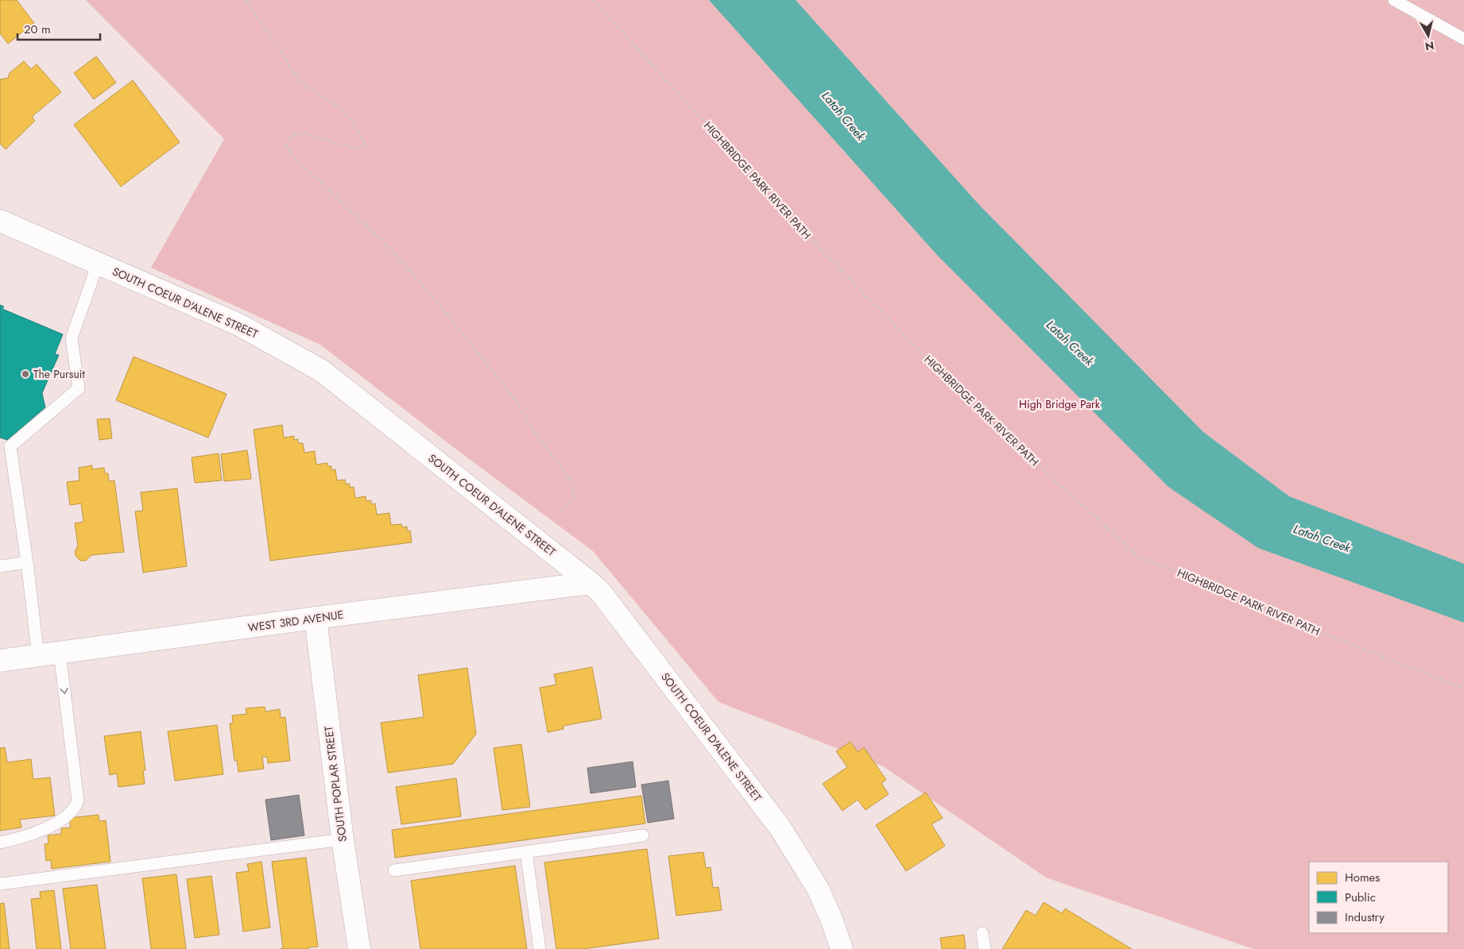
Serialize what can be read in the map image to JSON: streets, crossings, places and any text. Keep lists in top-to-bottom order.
{
  "streets": {
    "street": ["SOUTH COEUR D'ALENE STREET", "WEST 3RD AVENUE", "SOUTH POPLAR STREET"],
    "path": ["HIGHBRIDGE PARK RIVER PATH"]
  },
  "crossings": [
    ["SOUTH COEUR D'ALENE STREET", "WEST 3RD AVENUE"],
    ["WEST 3RD AVENUE", "SOUTH POPLAR STREET"]
  ],
  "water": ["Latah Creek"],
  "parks": ["High Bridge Park"],
  "places": ["The Pursuit"],
  "legend": ["Homes", "Public", "Industry"],
  "scale_bar": "20 m",
  "north": "bottom"
}
